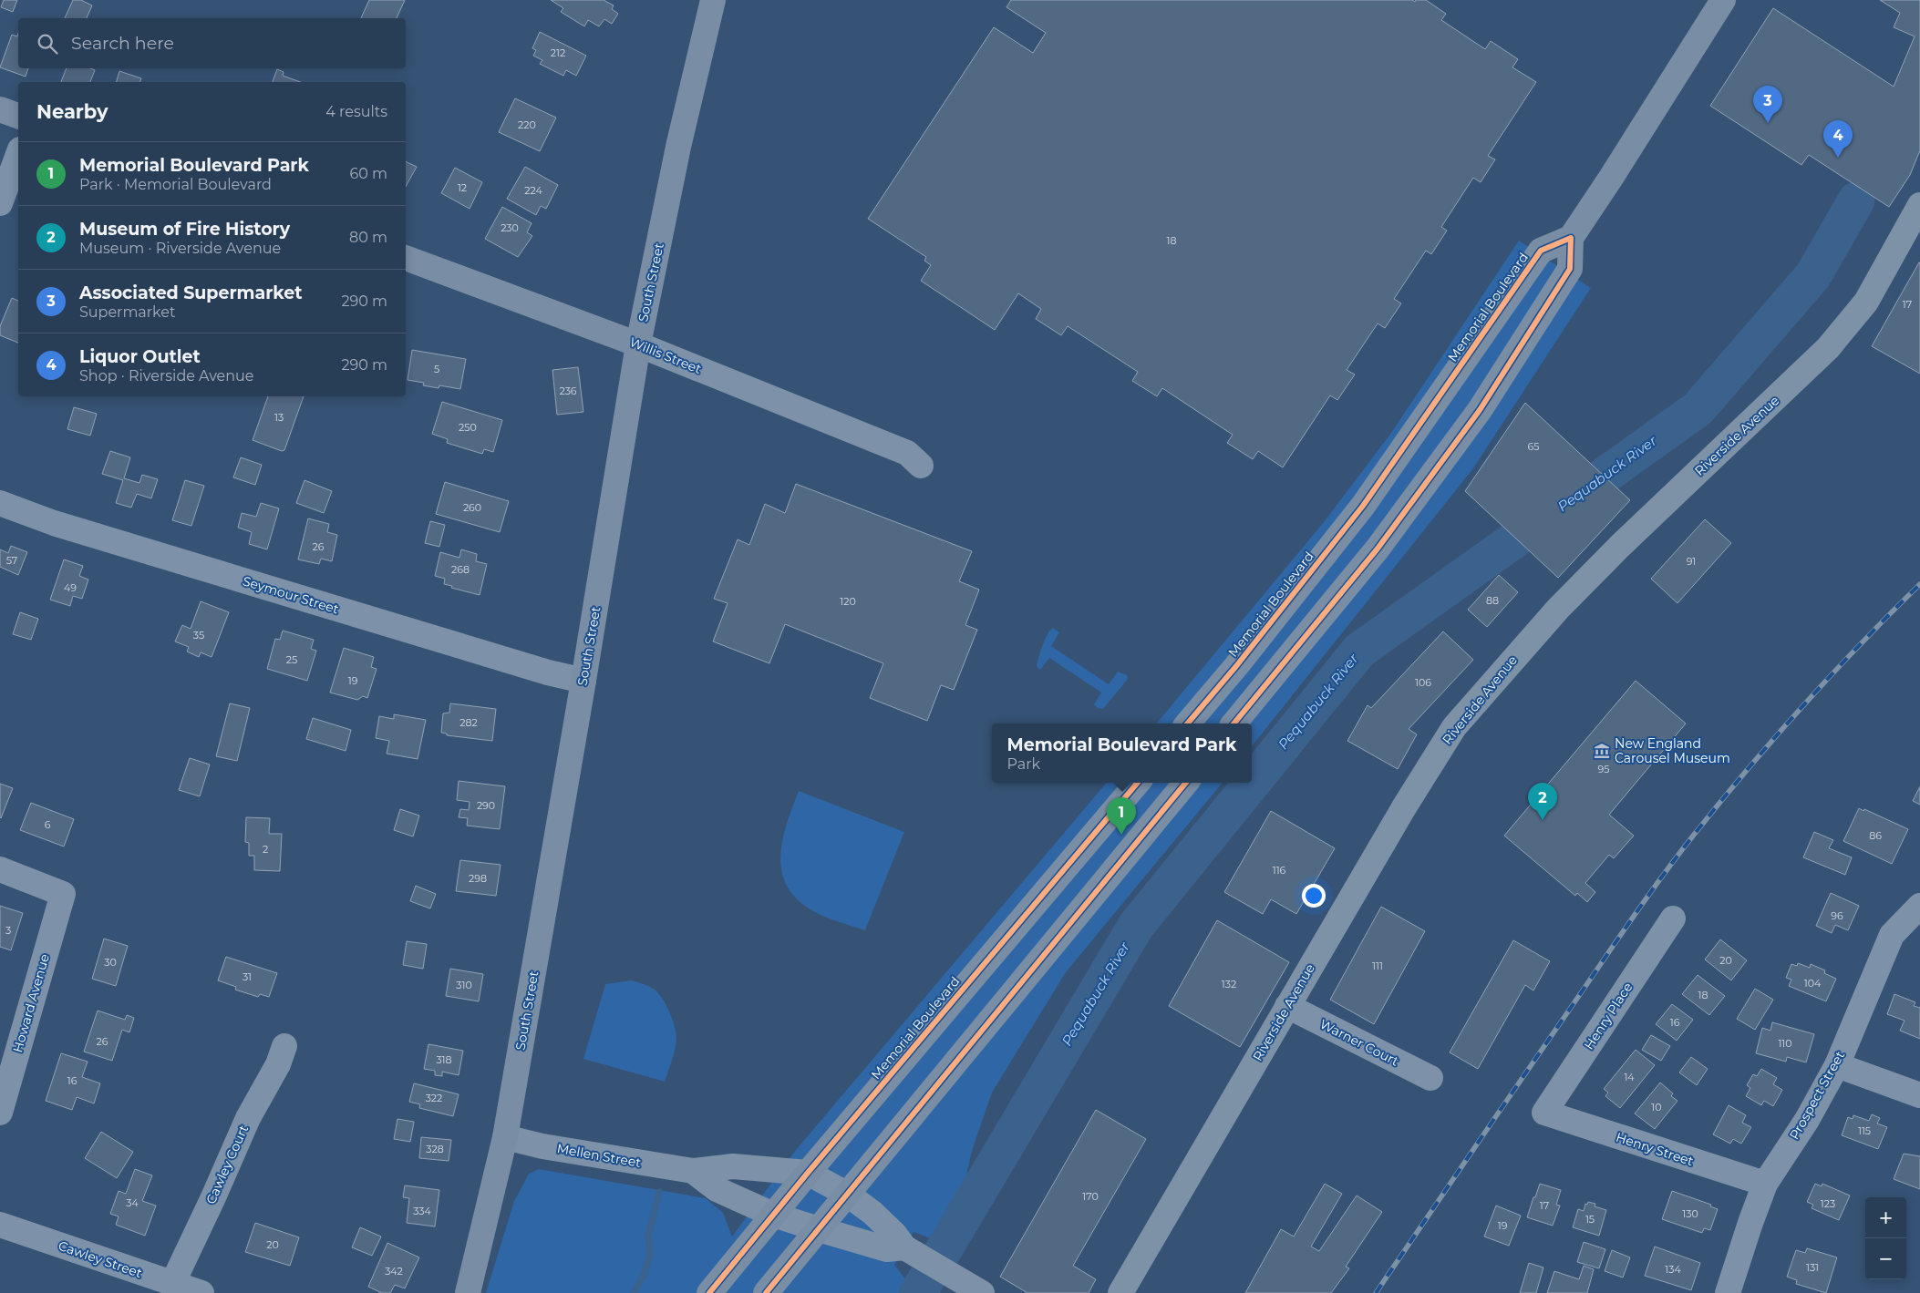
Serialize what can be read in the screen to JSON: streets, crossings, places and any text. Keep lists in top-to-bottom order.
{
  "streets": {
    "highway": ["Riverside Avenue"],
    "main road": ["South Street", "Memorial Boulevard", "Willis Street"],
    "street": [
      "Seymour Street",
      "Howard Avenue",
      "Henry Place",
      "Warner Court",
      "Prospect Street",
      "Henry Street",
      "Mellen Street",
      "Cawley Court",
      "Cawley Street"
    ]
  },
  "crossings": [
    ["South Street", "Willis Street"],
    ["South Street", "Seymour Street"],
    ["South Street", "Mellen Street"],
    ["Memorial Boulevard", "Mellen Street"],
    ["Riverside Avenue", "Warner Court"],
    ["Henry Place", "Henry Street"],
    ["Prospect Street", "Henry Street"],
    ["Cawley Court", "Cawley Street"]
  ],
  "water": ["Pequabuck River"],
  "places": {
    "museum": ["New England Carousel Museum"]
  },
  "house_numbers": [
    "212",
    "220",
    "12",
    "224",
    "230",
    "18",
    "17",
    "5",
    "236",
    "13",
    "250",
    "65",
    "260",
    "26",
    "57",
    "91",
    "268",
    "49",
    "88",
    "120",
    "35",
    "25",
    "19",
    "106",
    "282",
    "95",
    "290",
    "6",
    "86",
    "2",
    "116",
    "298",
    "96",
    "3",
    "20",
    "30",
    "111",
    "31",
    "104",
    "132",
    "310",
    "18",
    "16",
    "26",
    "110",
    "318",
    "14",
    "16",
    "322",
    "10",
    "115",
    "328",
    "170",
    "34",
    "123",
    "17",
    "334",
    "130",
    "15",
    "19",
    "20",
    "131",
    "134",
    "342"
  ],
  "page": {
    "search": "Search here",
    "heading": ["Nearby", "4 results"],
    "pins": [
      "3",
      "4",
      "2",
      "1"
    ],
    "list": [
      {
        "mark": "1",
        "name": "Memorial Boulevard Park",
        "note": "Park · Memorial Boulevard",
        "value": "60 m"
      },
      {
        "mark": "2",
        "name": "Museum of Fire History",
        "note": "Museum · Riverside Avenue",
        "value": "80 m"
      },
      {
        "mark": "3",
        "name": "Associated Supermarket",
        "note": "Supermarket",
        "value": "290 m"
      },
      {
        "mark": "4",
        "name": "Liquor Outlet",
        "note": "Shop · Riverside Avenue",
        "value": "290 m"
      }
    ],
    "popup": ["Memorial Boulevard Park", "Park"],
    "map_buttons": ["+", "−"]
  }
}
